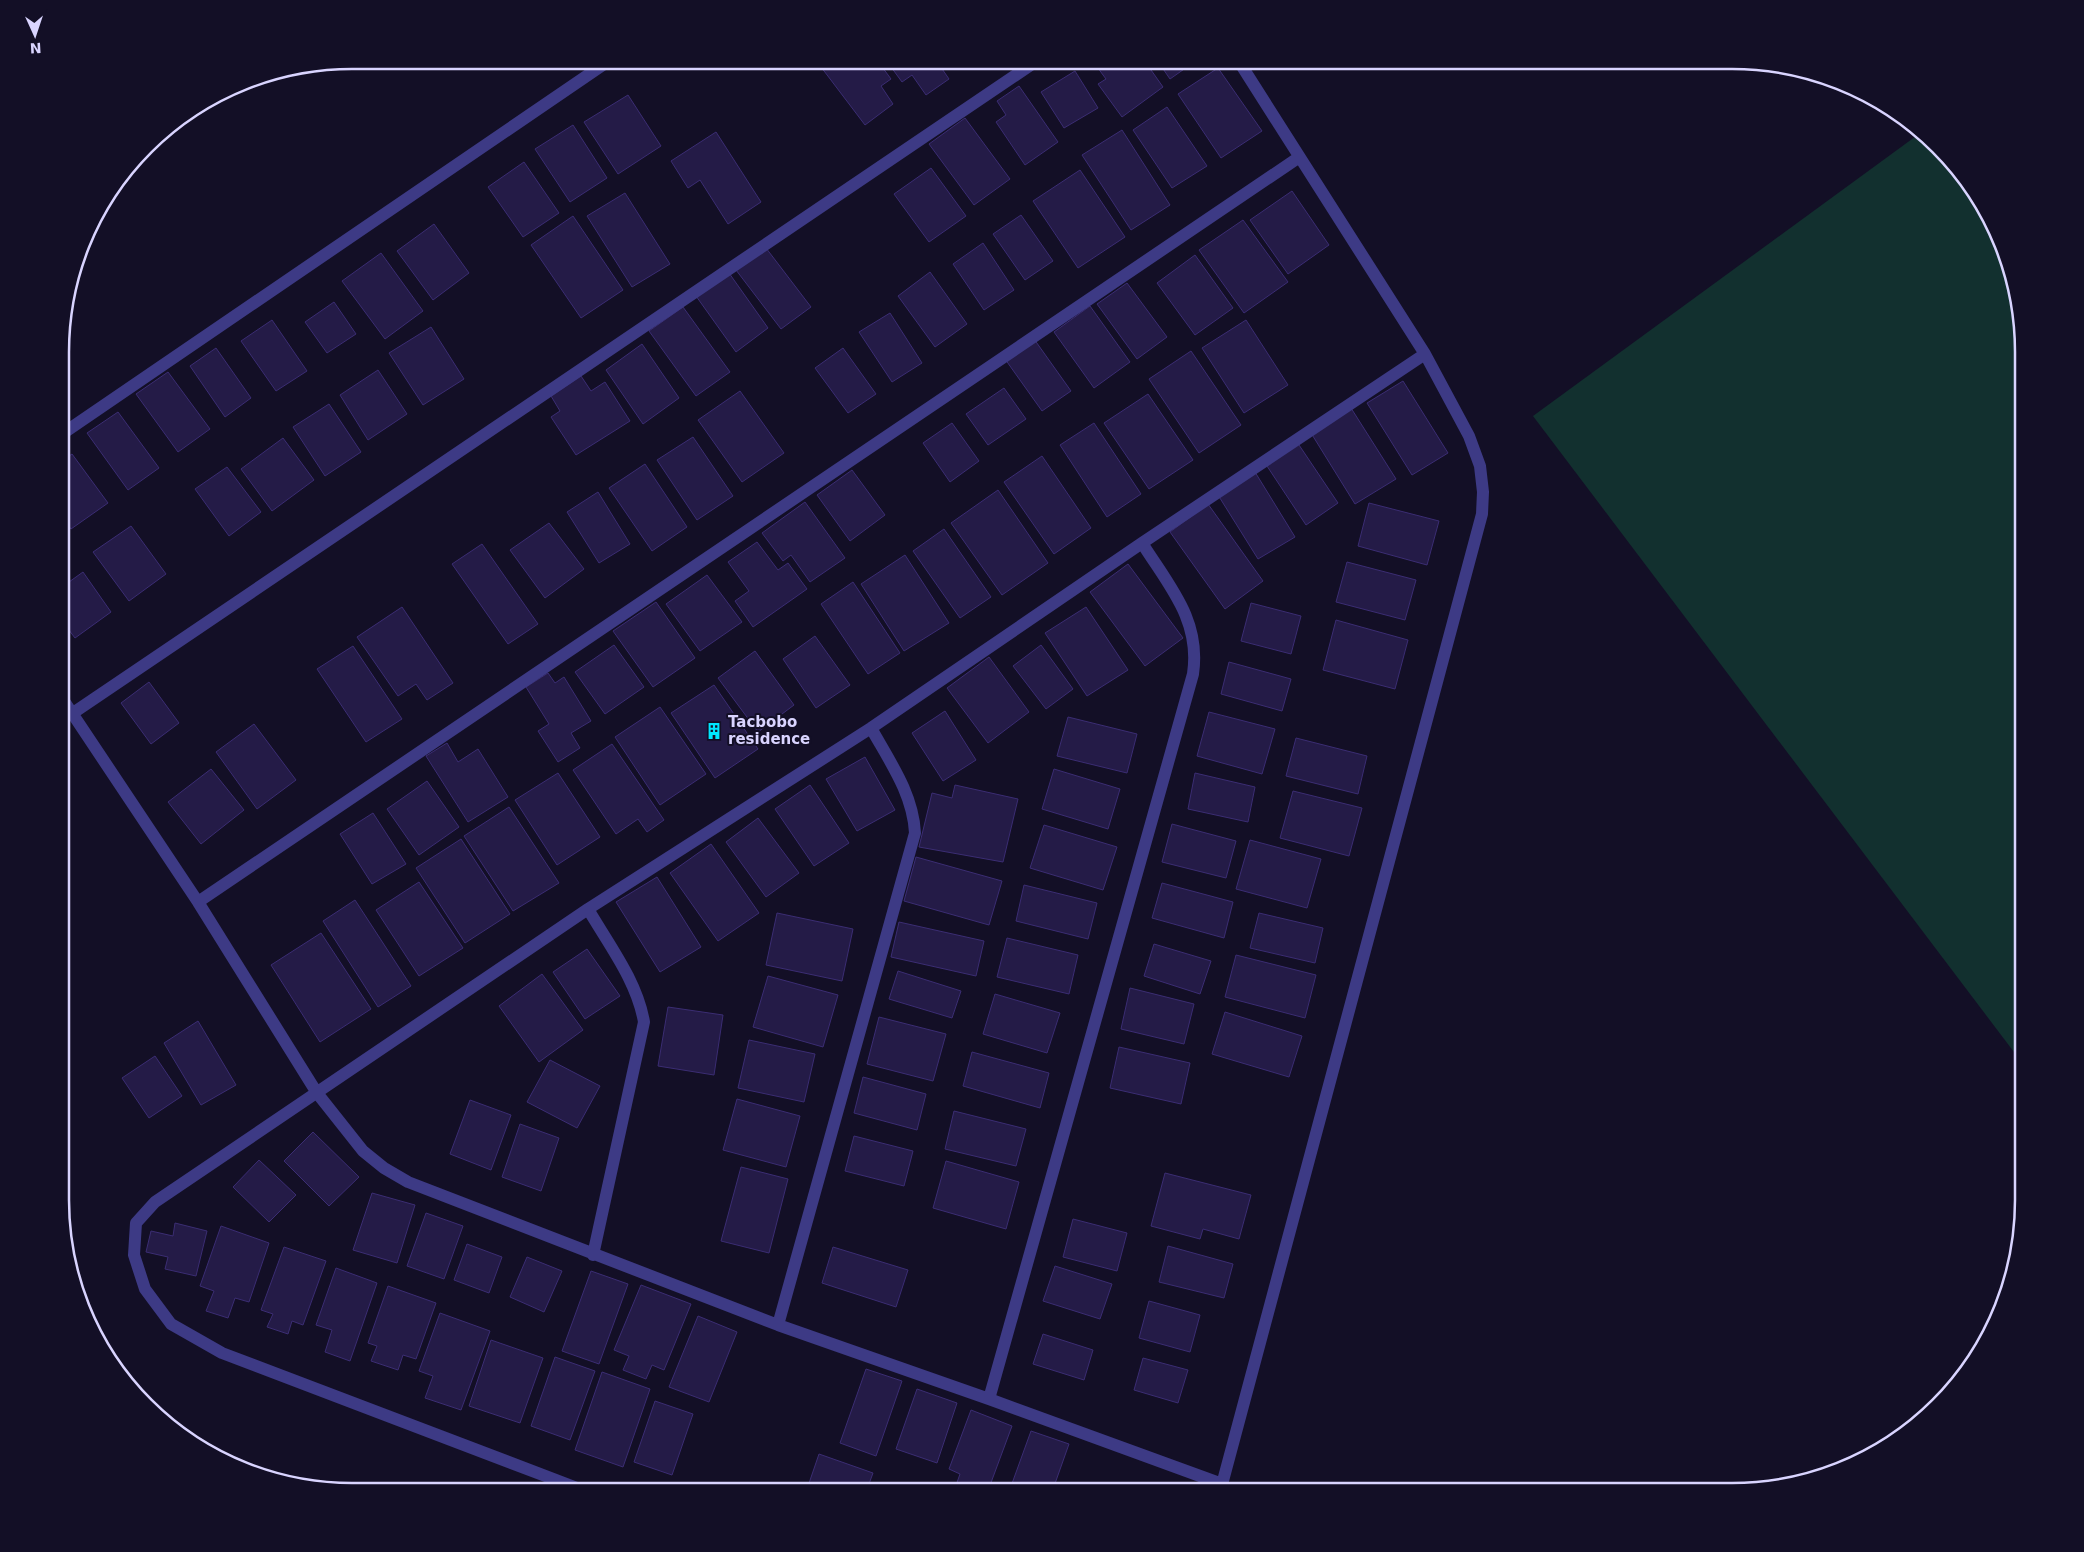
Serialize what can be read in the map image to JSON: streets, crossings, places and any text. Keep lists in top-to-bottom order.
{
  "places": {
    "building": ["Tacbobo residence"]
  },
  "north": "bottom"
}
